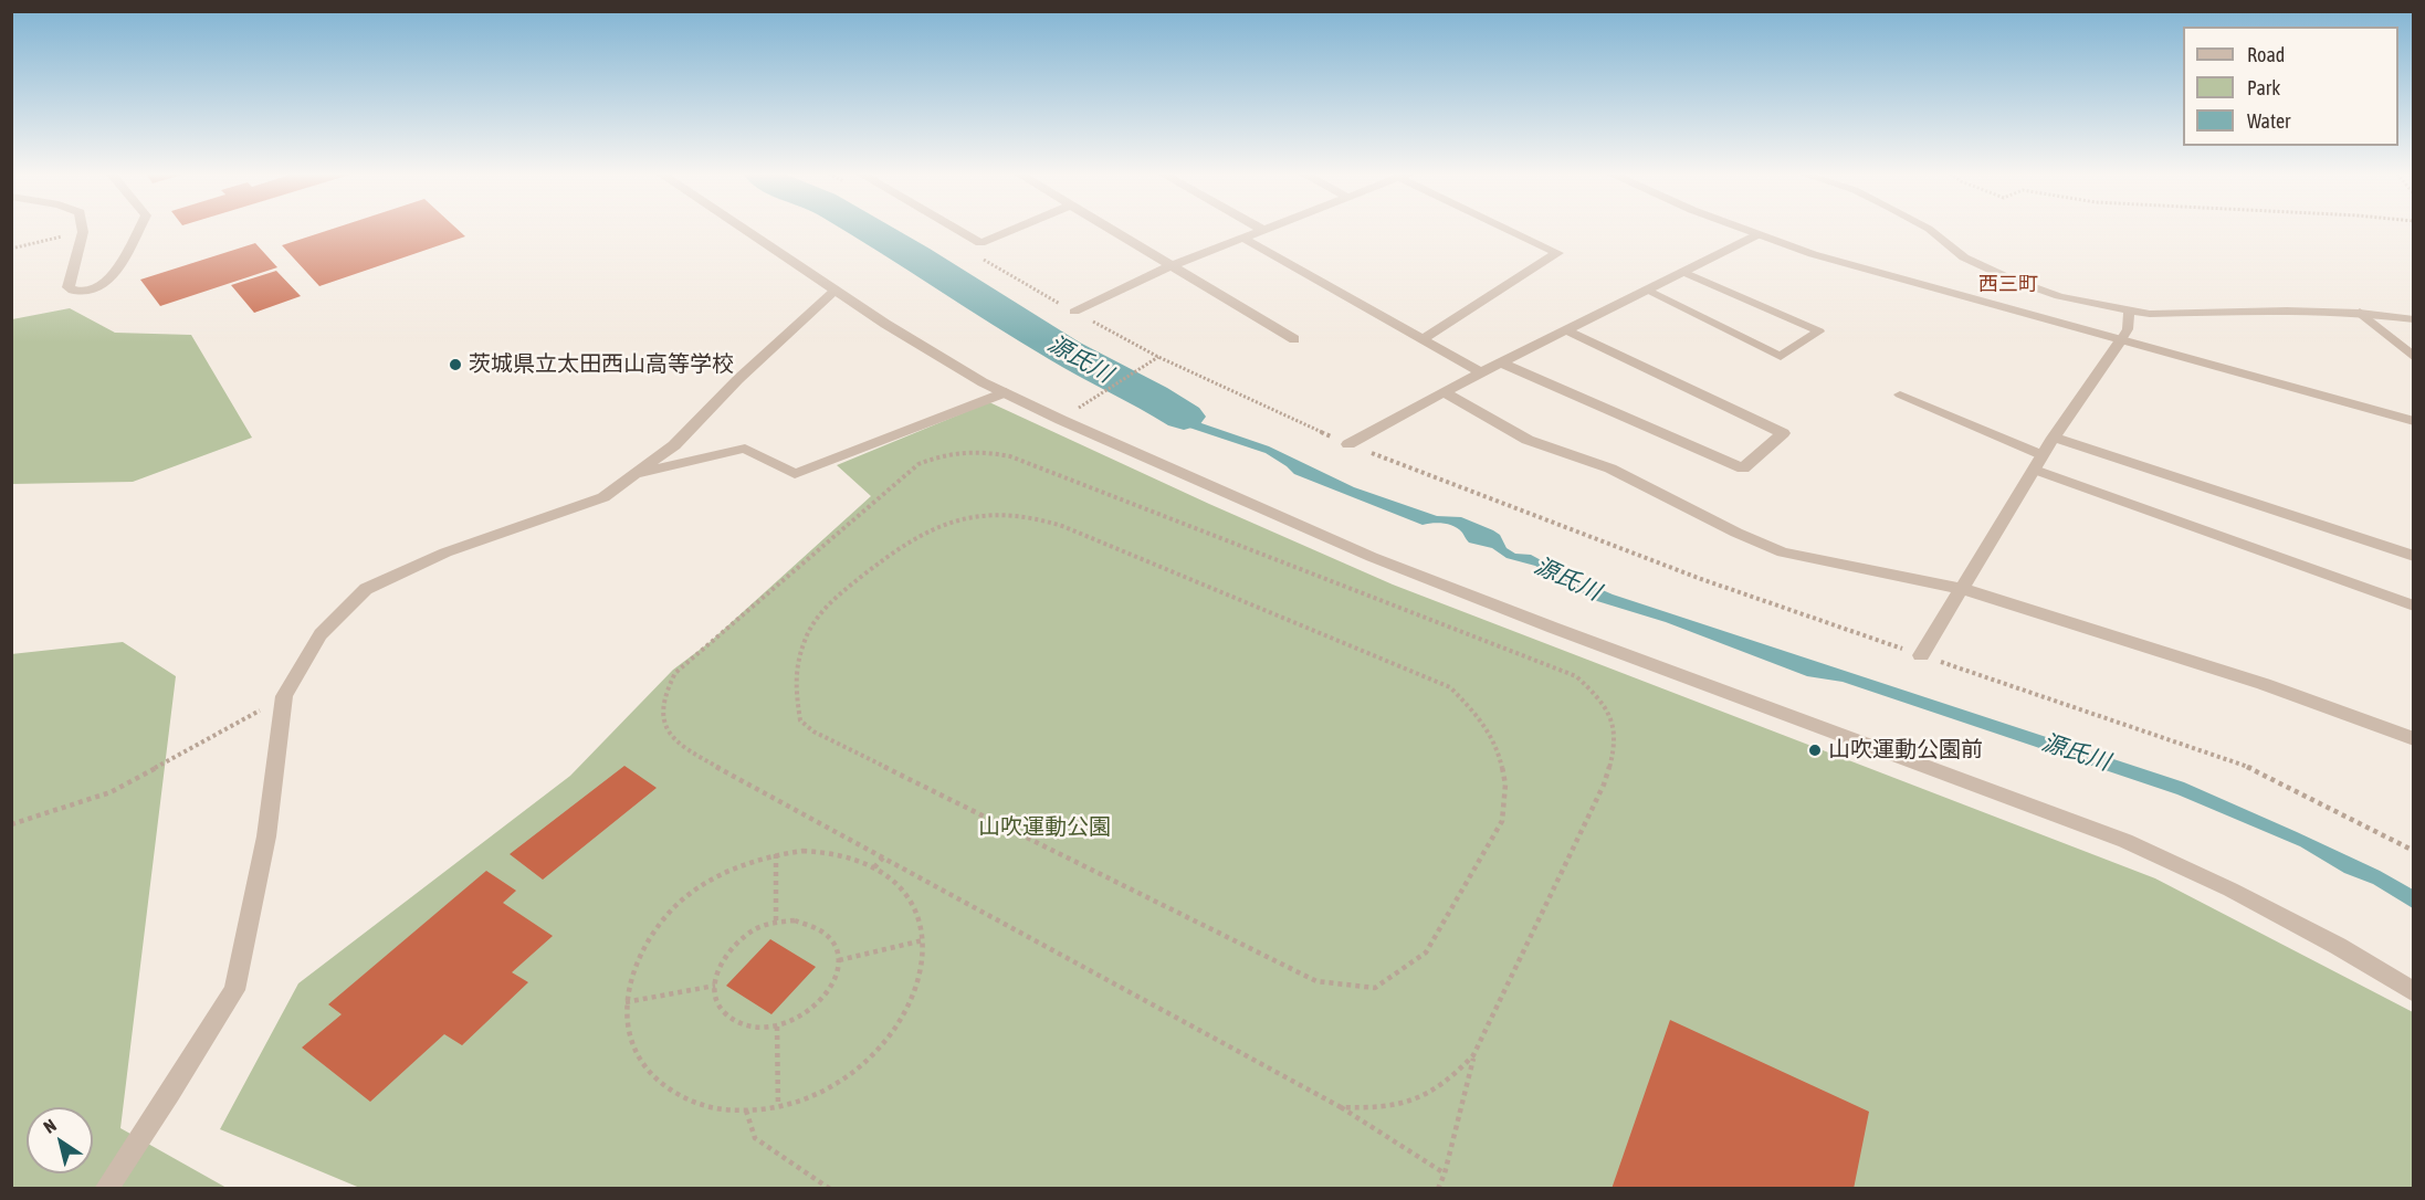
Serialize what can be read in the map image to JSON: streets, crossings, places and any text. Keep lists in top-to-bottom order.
{
  "districts": ["西三町"],
  "water": ["源氏川"],
  "parks": ["山吹運動公園"],
  "places": ["茨城県立太田西山高等学校", "山吹運動公園前"],
  "legend": ["Road", "Park", "Water"],
  "north": "top left"
}
